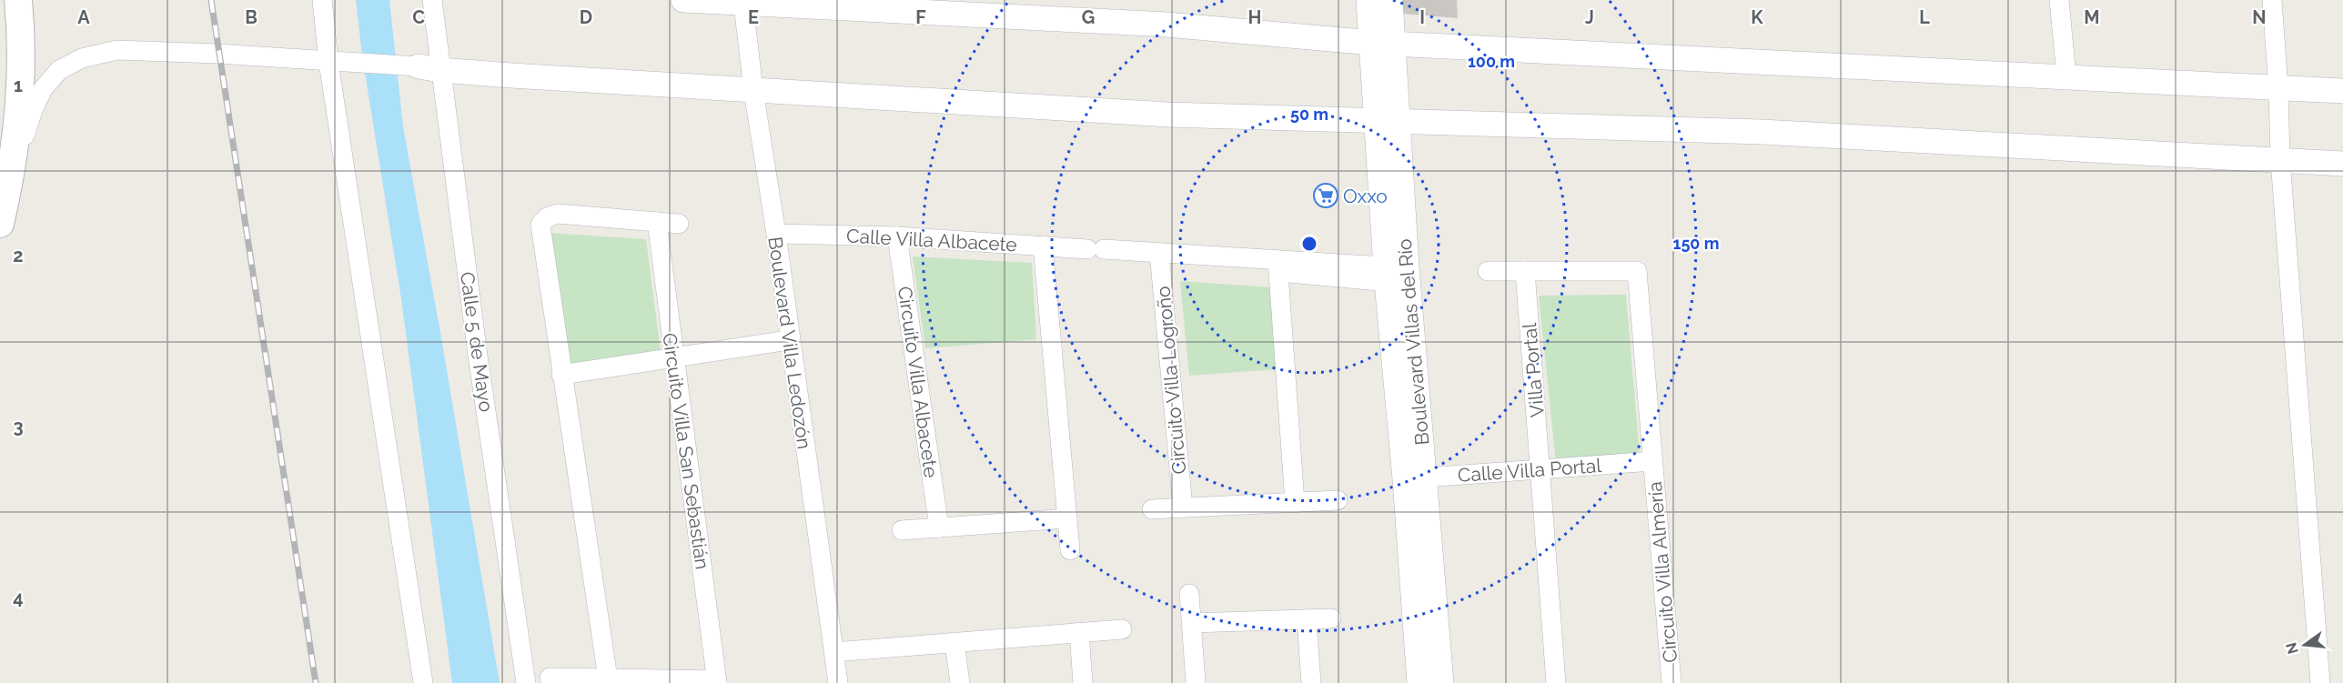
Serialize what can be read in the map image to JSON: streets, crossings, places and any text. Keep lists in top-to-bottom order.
{
  "streets": {
    "street": [
      "Calle Villa Albacete",
      "Calle 5 de Mayo",
      "Boulevard Villas del Río",
      "Boulevard Villa Ledozón",
      "Villa Portal",
      "Circuito Villa Logroño",
      "Circuito Villa Albacete",
      "Circuito Villa San Sebastián",
      "Calle Villa Portal",
      "Circuito Villa Almería"
    ]
  },
  "crossings": [
    ["Calle Villa Albacete", "Boulevard Villas del Río"],
    ["Calle Villa Albacete", "Boulevard Villa Ledozón"],
    ["Calle Villa Albacete", "Circuito Villa Logroño"],
    ["Calle Villa Albacete", "Circuito Villa Albacete"],
    ["Boulevard Villas del Río", "Calle Villa Portal"],
    ["Villa Portal", "Calle Villa Portal"],
    ["Calle Villa Portal", "Circuito Villa Almería"]
  ],
  "places": {
    "supermarket": ["Oxxo"]
  },
  "north": "left",
  "grid": {
    "columns": [
      "A",
      "B",
      "C",
      "D",
      "E",
      "F",
      "G",
      "H",
      "I",
      "J",
      "K",
      "L",
      "M",
      "N"
    ],
    "rows": [
      "1",
      "2",
      "3",
      "4"
    ]
  },
  "rings": ["100 m", "50 m", "150 m"]
}
